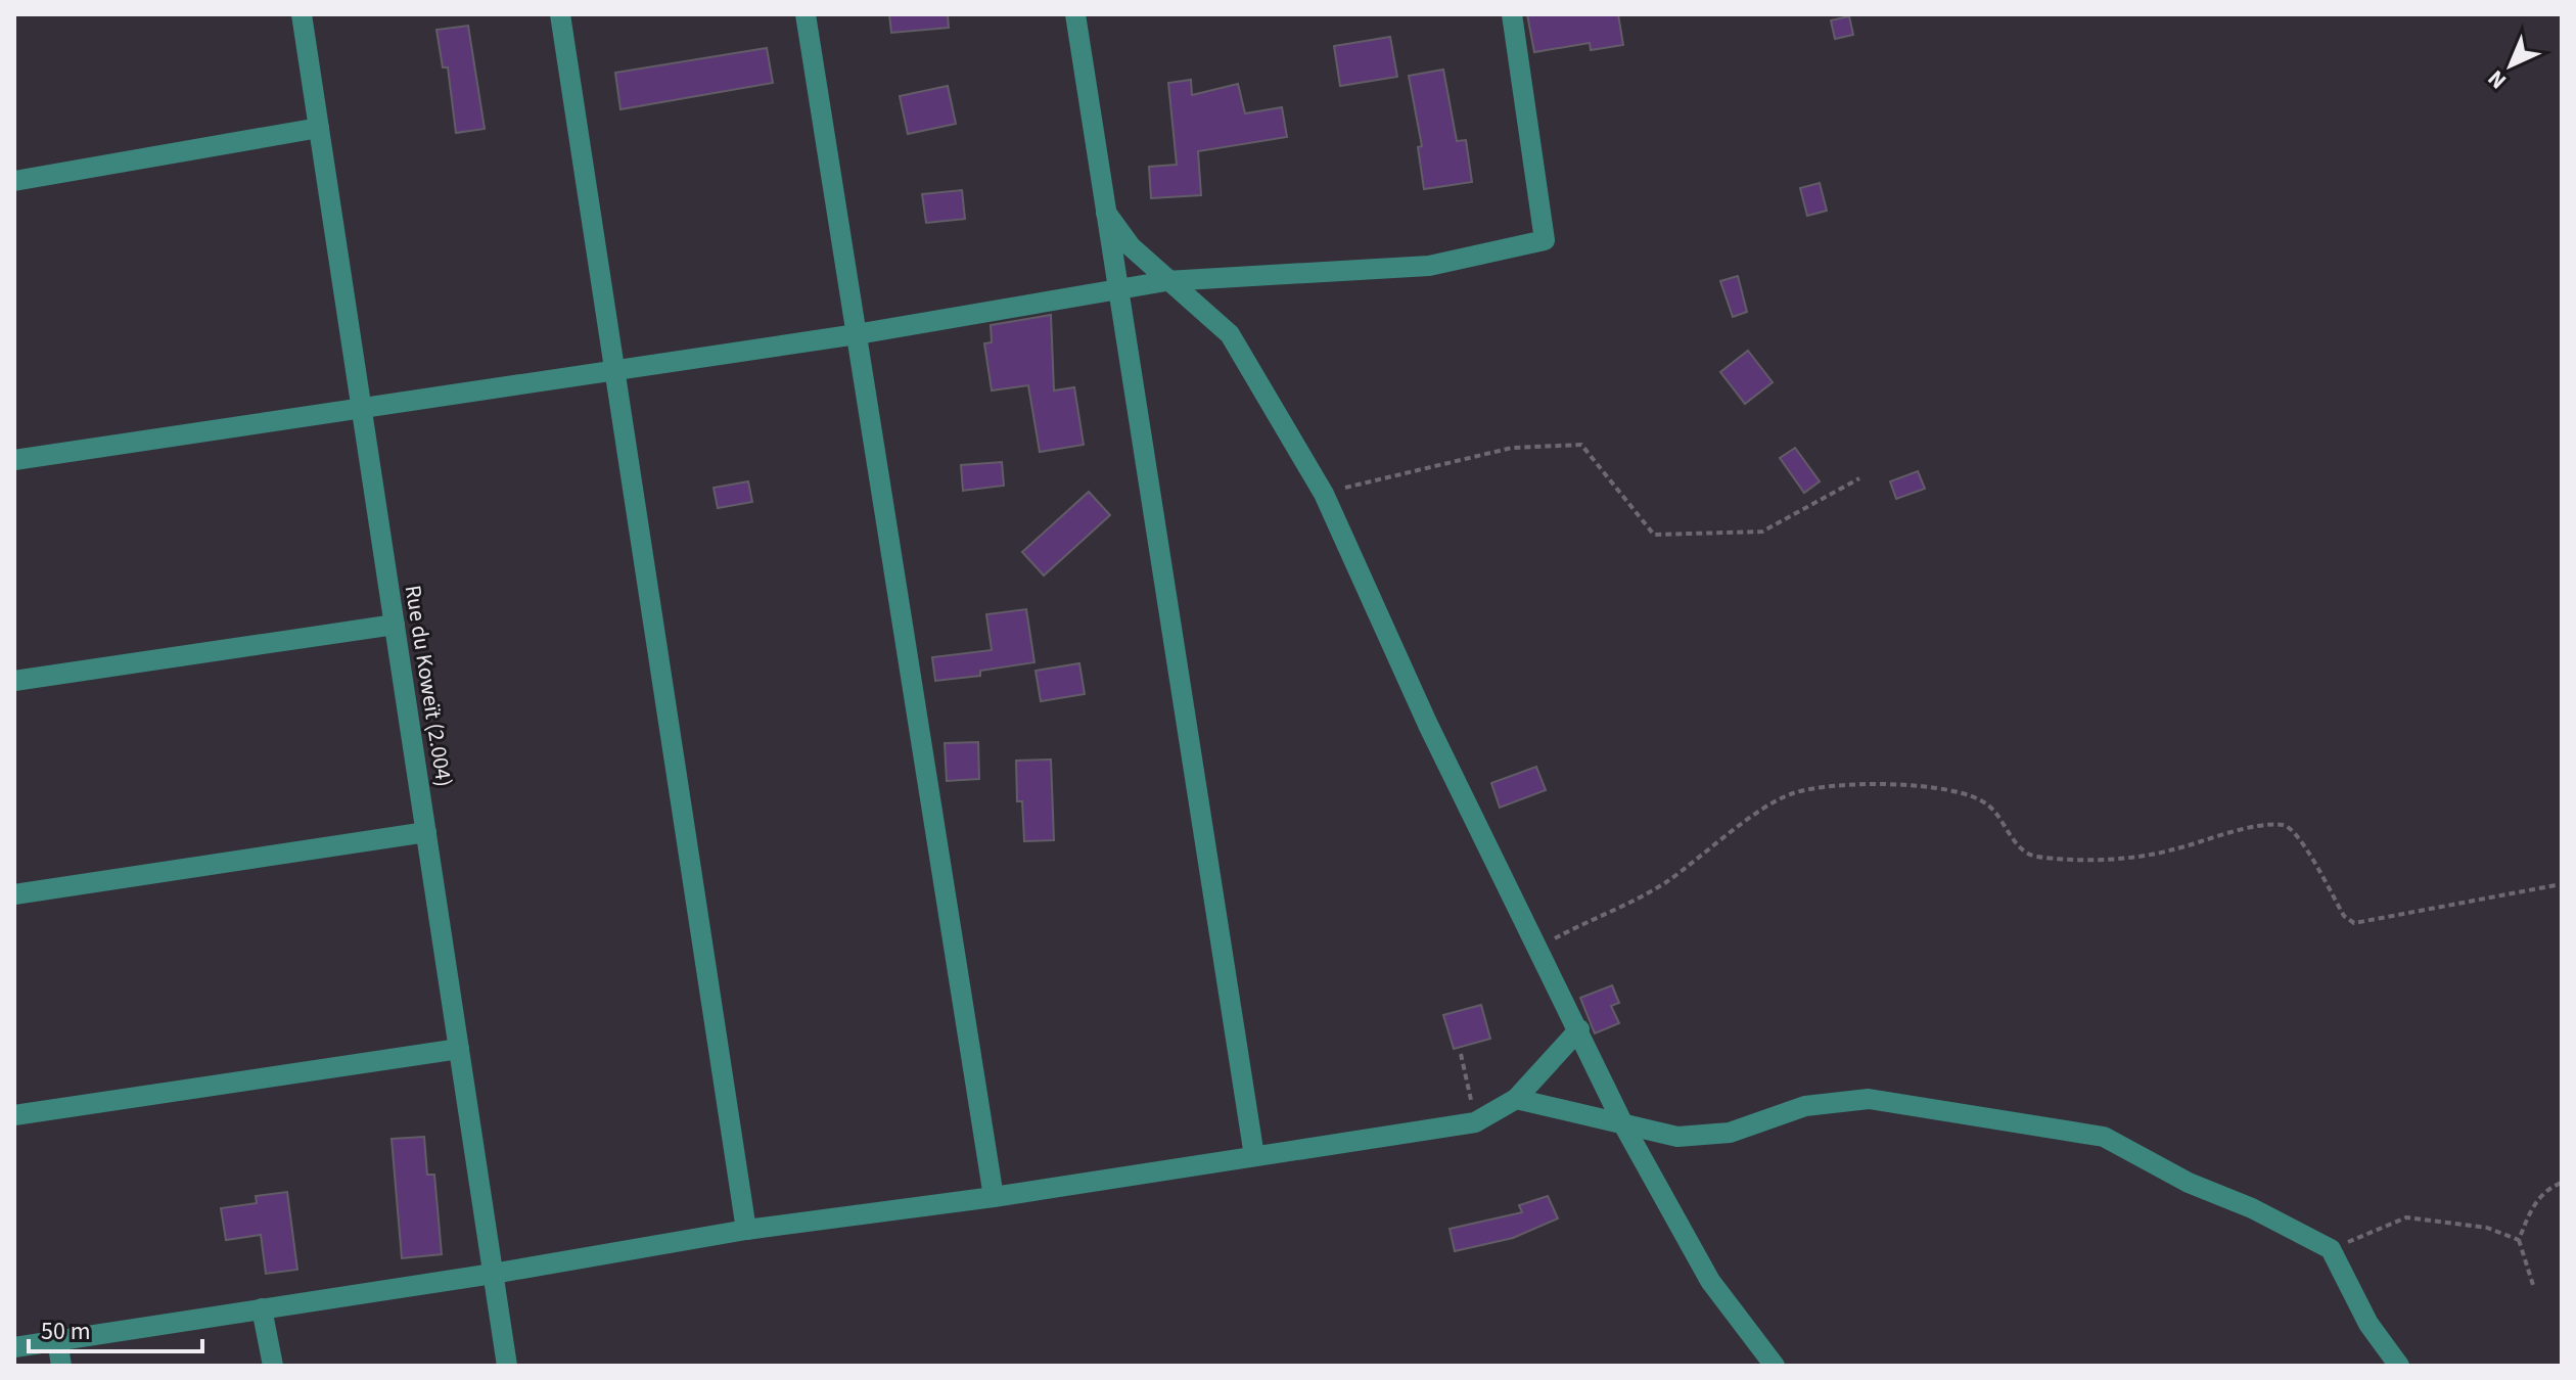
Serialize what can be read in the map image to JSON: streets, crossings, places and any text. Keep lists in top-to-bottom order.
{
  "streets": {
    "street": ["Rue du Koweït (2.004)"]
  },
  "scale_bar": "50 m",
  "north": "bottom left"
}
